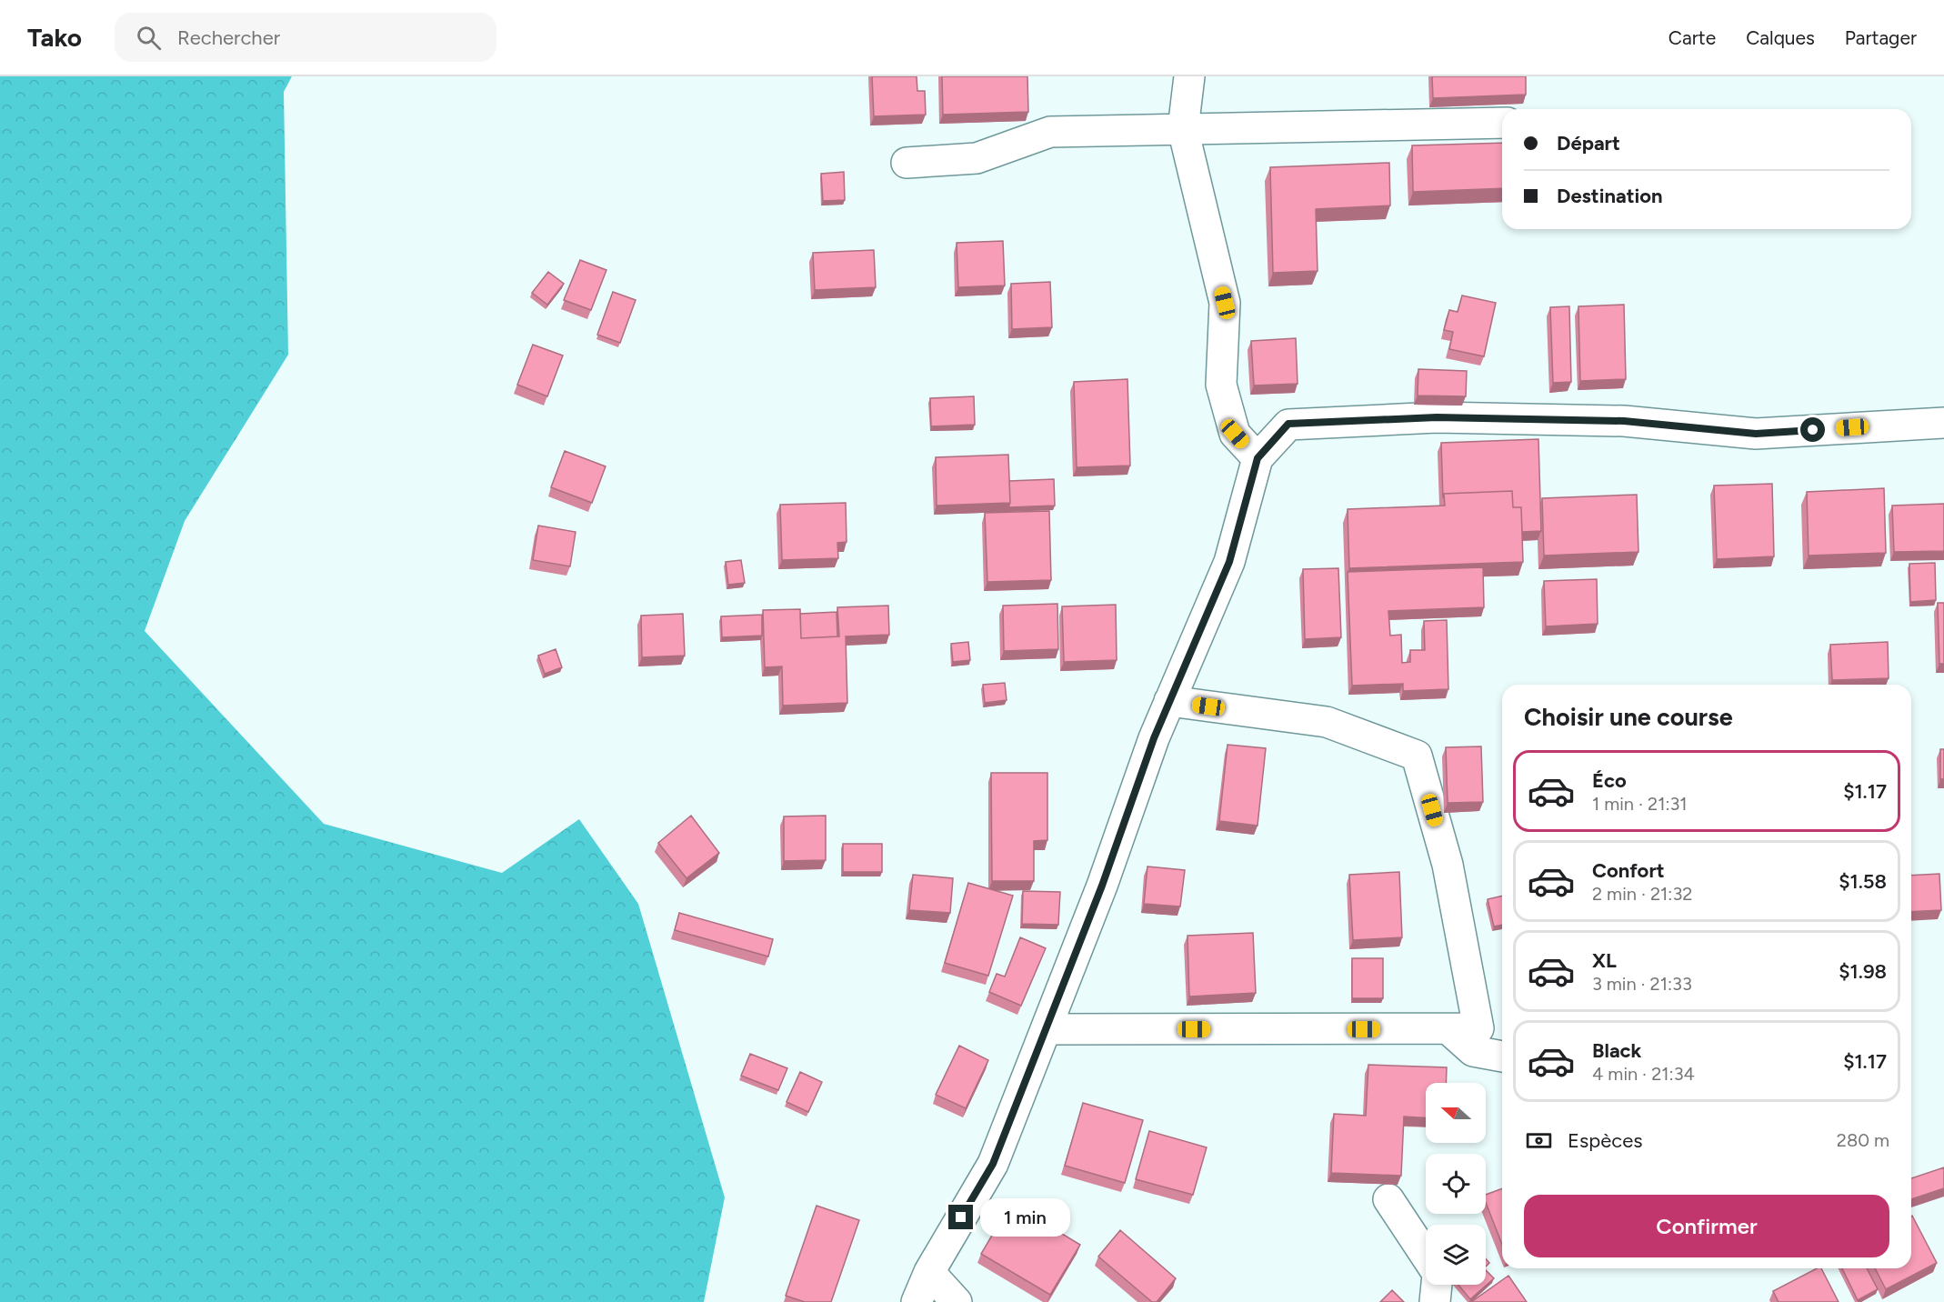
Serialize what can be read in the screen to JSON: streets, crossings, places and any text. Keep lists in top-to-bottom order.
{
  "north": "left",
  "page": {
    "header": "Tako",
    "search": "Rechercher",
    "nav": ["Carte", "Calques", "Partager"],
    "banner": ["Départ", "Destination"],
    "heading": "Choisir une course",
    "list": [
      {
        "name": "Éco",
        "note": "1 min · 21:31",
        "value": "$1.17"
      },
      {
        "name": "Confort",
        "note": "2 min · 21:32",
        "value": "$1.58"
      },
      {
        "name": "XL",
        "note": "3 min · 21:33",
        "value": "$1.98"
      },
      {
        "name": "Black",
        "note": "4 min · 21:34",
        "value": "$1.17"
      }
    ],
    "pay": ["Espèces", "280 m"],
    "buttons": "Confirmer",
    "bubble": "1 min"
  }
}
